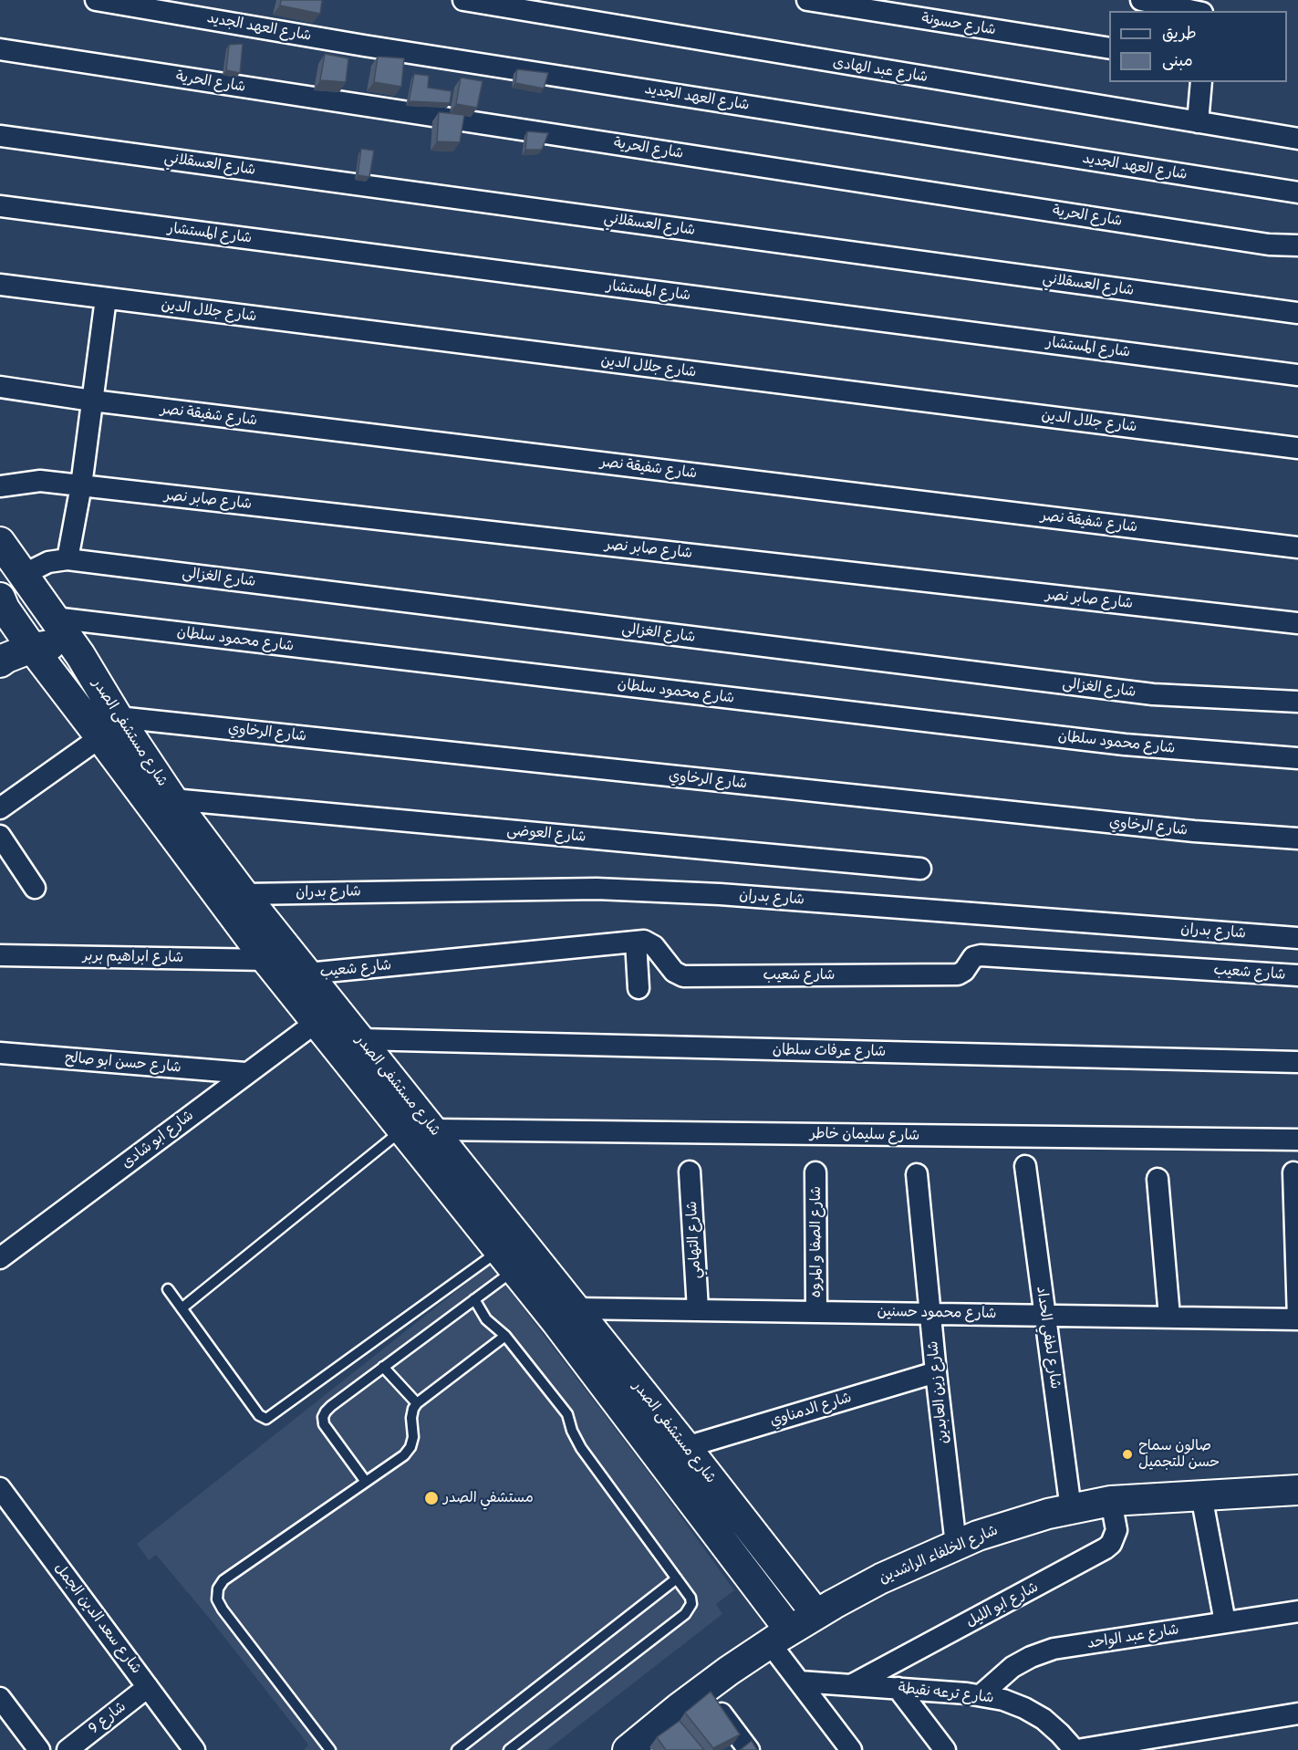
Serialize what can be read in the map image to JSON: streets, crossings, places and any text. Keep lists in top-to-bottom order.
{
  "streets": {
    "main road": ["شارع مستشفى الصدر", "شارع الخلفاء الراشدين"],
    "street": [
      "شارع حسونة",
      "شارع العهد الجديد",
      "شارع عبد الهادى",
      "شارع الحرية",
      "شارع العسقلاني",
      "شارع المستشار",
      "شارع جلال الدين",
      "شارع شفيقة نصر",
      "شارع صابر نصر",
      "شارع الغزالى",
      "شارع محمود سلطان",
      "شارع الرخاوي",
      "شارع العوضى",
      "شارع بدران",
      "شارع ابراهيم بربر",
      "شارع شعيب",
      "شارع عرفات سلطان",
      "شارع حسن ابو صالح",
      "شارع سليمان خاطر",
      "شارع ابو شادى",
      "شارع التهامي",
      "شارع الصفا و المروه",
      "شارع محمود حسنين",
      "شارع لطفي الحداد",
      "شارع زين العابدين",
      "شارع الدمناوي",
      "شارع ابو الليل",
      "شارع سعد الدين الجمل",
      "شارع عبد الواحد",
      "شارع ترعه نقيطة",
      "شارع 9"
    ]
  },
  "crossings": [
    ["شارع الغزالى", "شارع مستشفى الصدر"],
    ["شارع محمود سلطان", "شارع مستشفى الصدر"],
    ["شارع مستشفى الصدر", "شارع الرخاوي"],
    ["شارع مستشفى الصدر", "شارع العوضى"],
    ["شارع مستشفى الصدر", "شارع بدران"],
    ["شارع مستشفى الصدر", "شارع ابراهيم بربر"],
    ["شارع مستشفى الصدر", "شارع شعيب"],
    ["شارع مستشفى الصدر", "شارع عرفات سلطان"],
    ["شارع مستشفى الصدر", "شارع سليمان خاطر"],
    ["شارع مستشفى الصدر", "شارع ابو شادى"],
    ["شارع مستشفى الصدر", "شارع محمود حسنين"],
    ["شارع مستشفى الصدر", "شارع الدمناوي"],
    ["شارع مستشفى الصدر", "شارع الخلفاء الراشدين"],
    ["شارع حسن ابو صالح", "شارع ابو شادى"],
    ["شارع التهامي", "شارع محمود حسنين"],
    ["شارع الصفا و المروه", "شارع محمود حسنين"],
    ["شارع محمود حسنين", "شارع لطفي الحداد"],
    ["شارع محمود حسنين", "شارع زين العابدين"],
    ["شارع لطفي الحداد", "شارع الخلفاء الراشدين"],
    ["شارع زين العابدين", "شارع الدمناوي"],
    ["شارع زين العابدين", "شارع الخلفاء الراشدين"],
    ["شارع الخلفاء الراشدين", "شارع ابو الليل"],
    ["شارع ابو الليل", "شارع ترعه نقيطة"],
    ["شارع سعد الدين الجمل", "شارع 9"],
    ["شارع عبد الواحد", "شارع ترعه نقيطة"]
  ],
  "places": ["صالون سماح حسن للتجميل", "مستشفي الصدر"],
  "legend": ["طريق", "مبنى"]
}
